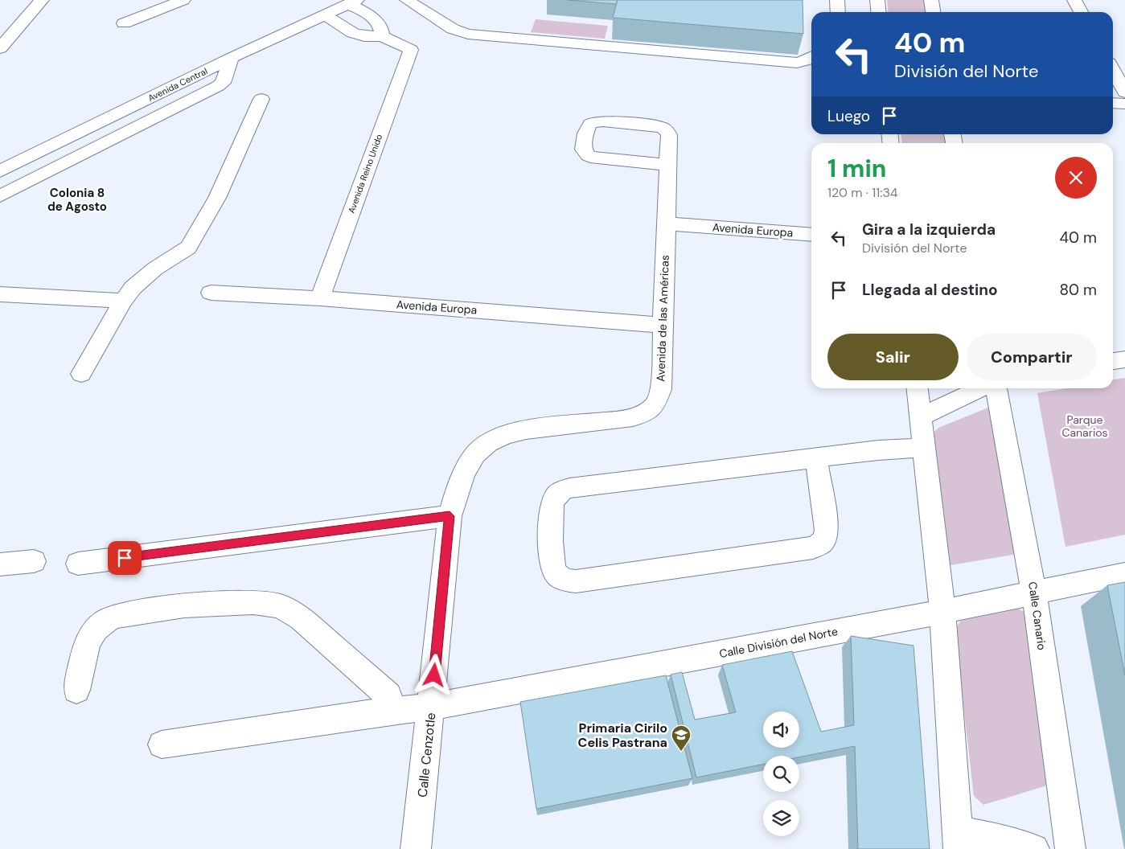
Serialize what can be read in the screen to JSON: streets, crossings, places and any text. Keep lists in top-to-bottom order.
{
  "streets": {
    "street": [
      "Avenida Central",
      "Avenida Reino Unido",
      "Avenida Europa",
      "Avenida de las Américas",
      "Calle Canario",
      "Calle División del Norte",
      "Calle Cenzotle"
    ]
  },
  "crossings": [
    ["Avenida Reino Unido", "Avenida Europa"],
    ["Avenida Europa", "Avenida de las Américas"],
    ["Avenida de las Américas", "Calle Cenzotle"],
    ["Calle Canario", "Calle División del Norte"],
    ["Calle División del Norte", "Calle Cenzotle"]
  ],
  "districts": ["Colonia 8 de Agosto"],
  "parks": ["Parque Canarios"],
  "places": {
    "school or university": ["Primaria Cirilo Celis Pastrana"]
  },
  "page": {
    "turn": ["40 m", "División del Norte"],
    "then": "Luego",
    "heading": ["1 min", "120 m · 11:34"],
    "list": [
      {
        "name": "Gira a la izquierda",
        "note": "División del Norte",
        "value": "40 m"
      },
      {
        "name": "Llegada al destino",
        "value": "80 m"
      }
    ],
    "buttons": ["Salir", "Compartir"]
  }
}
